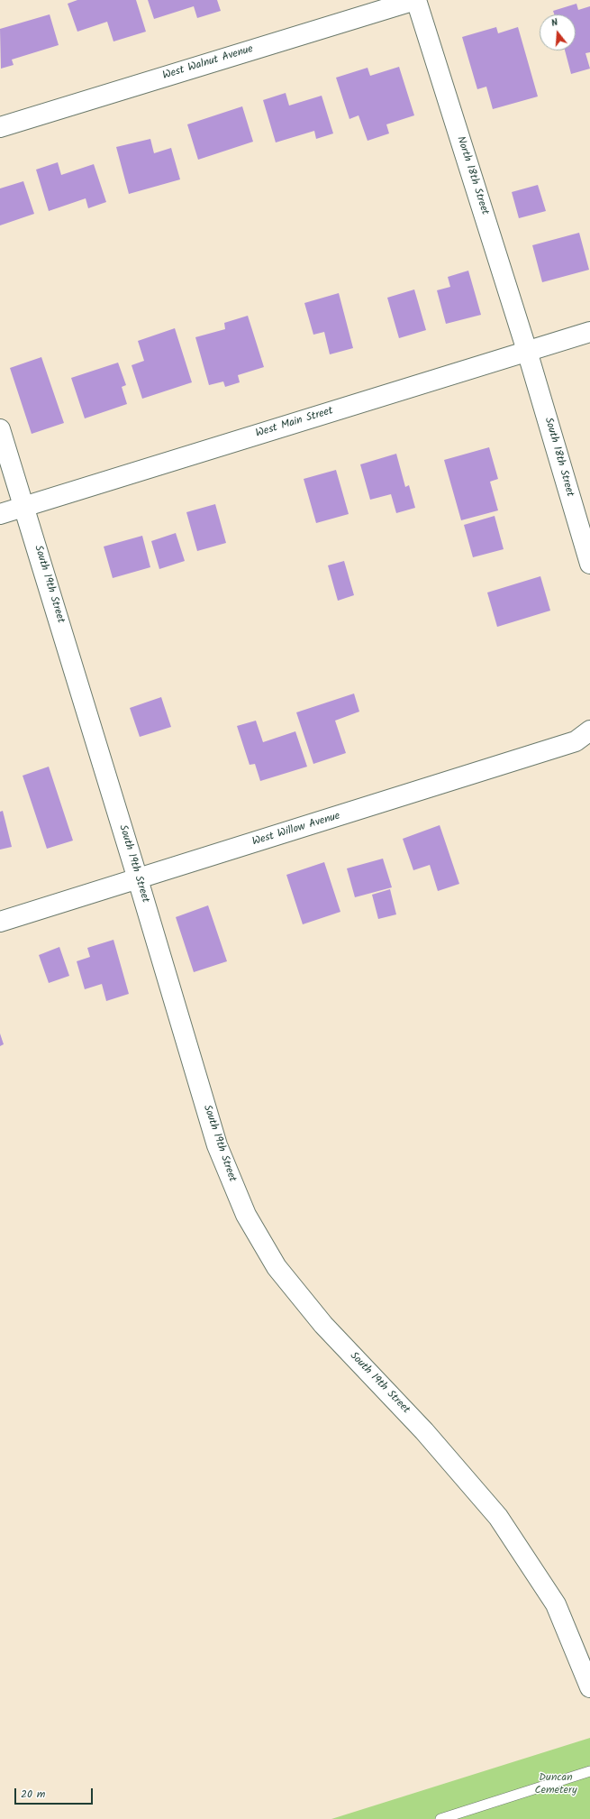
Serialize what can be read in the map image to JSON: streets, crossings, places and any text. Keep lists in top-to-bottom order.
{
  "streets": {
    "street": [
      "West Walnut Avenue",
      "North 18th Street",
      "West Main Street",
      "South 18th Street",
      "South 19th Street",
      "West Willow Avenue"
    ]
  },
  "crossings": [
    ["West Walnut Avenue", "North 18th Street"],
    ["North 18th Street", "West Main Street"],
    ["North 18th Street", "South 18th Street"],
    ["West Main Street", "South 18th Street"],
    ["West Main Street", "South 19th Street"],
    ["South 19th Street", "West Willow Avenue"]
  ],
  "parks": ["Duncan Cemetery"],
  "scale_bar": "20 m",
  "north": "top"
}
